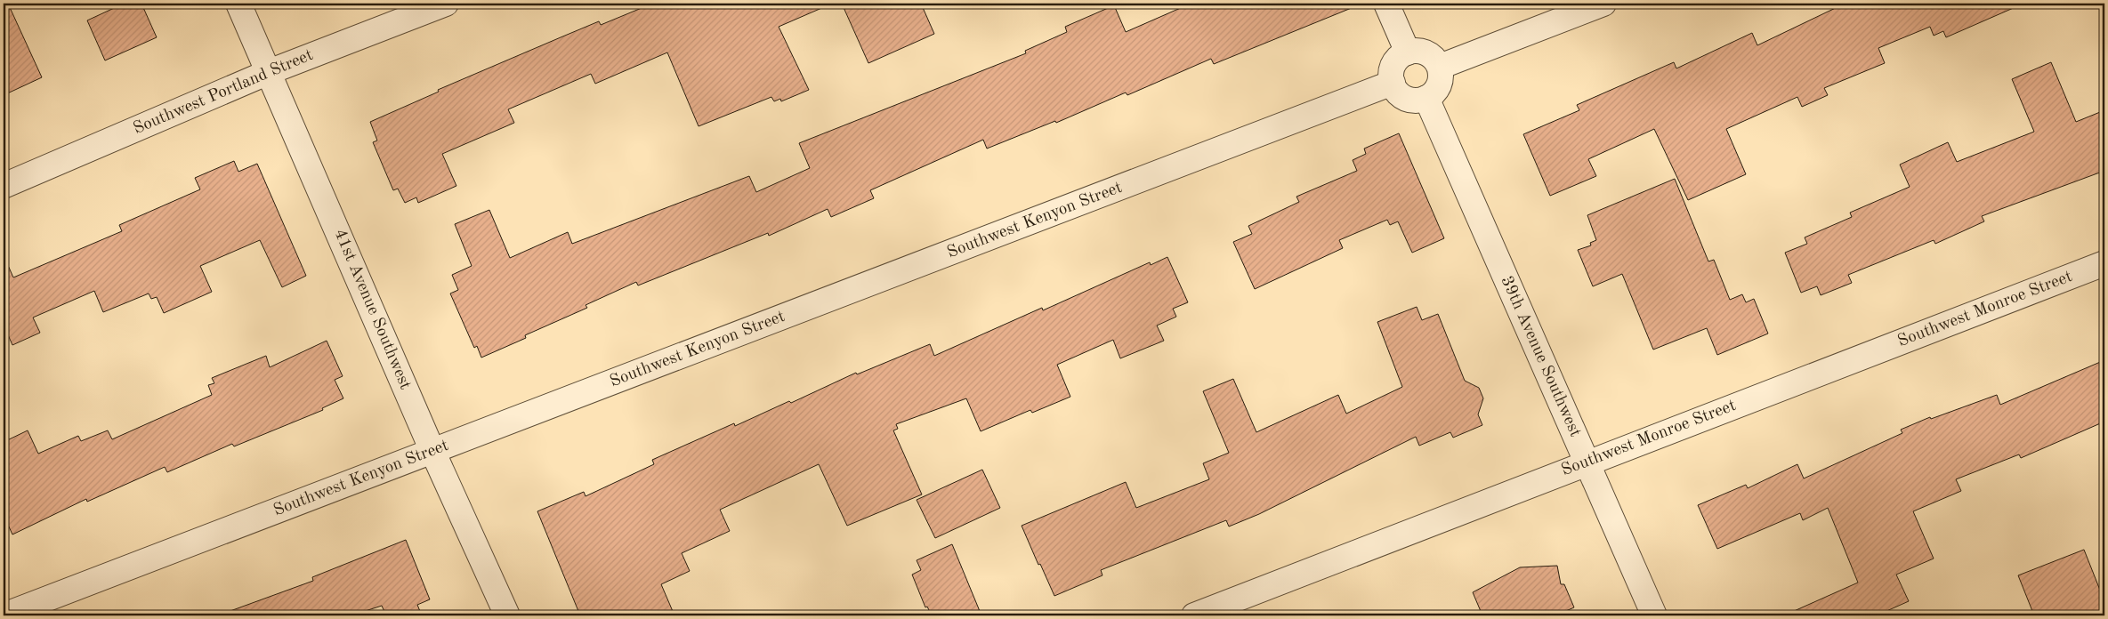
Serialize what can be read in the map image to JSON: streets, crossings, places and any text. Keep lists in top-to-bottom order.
{
  "streets": {
    "street": [
      "Southwest Portland Street",
      "Southwest Kenyon Street",
      "41st Avenue Southwest",
      "Southwest Monroe Street",
      "39th Avenue Southwest"
    ]
  },
  "crossings": [
    ["Southwest Portland Street", "41st Avenue Southwest"],
    ["Southwest Kenyon Street", "41st Avenue Southwest"],
    ["Southwest Kenyon Street", "39th Avenue Southwest"],
    ["Southwest Monroe Street", "39th Avenue Southwest"]
  ]
}
